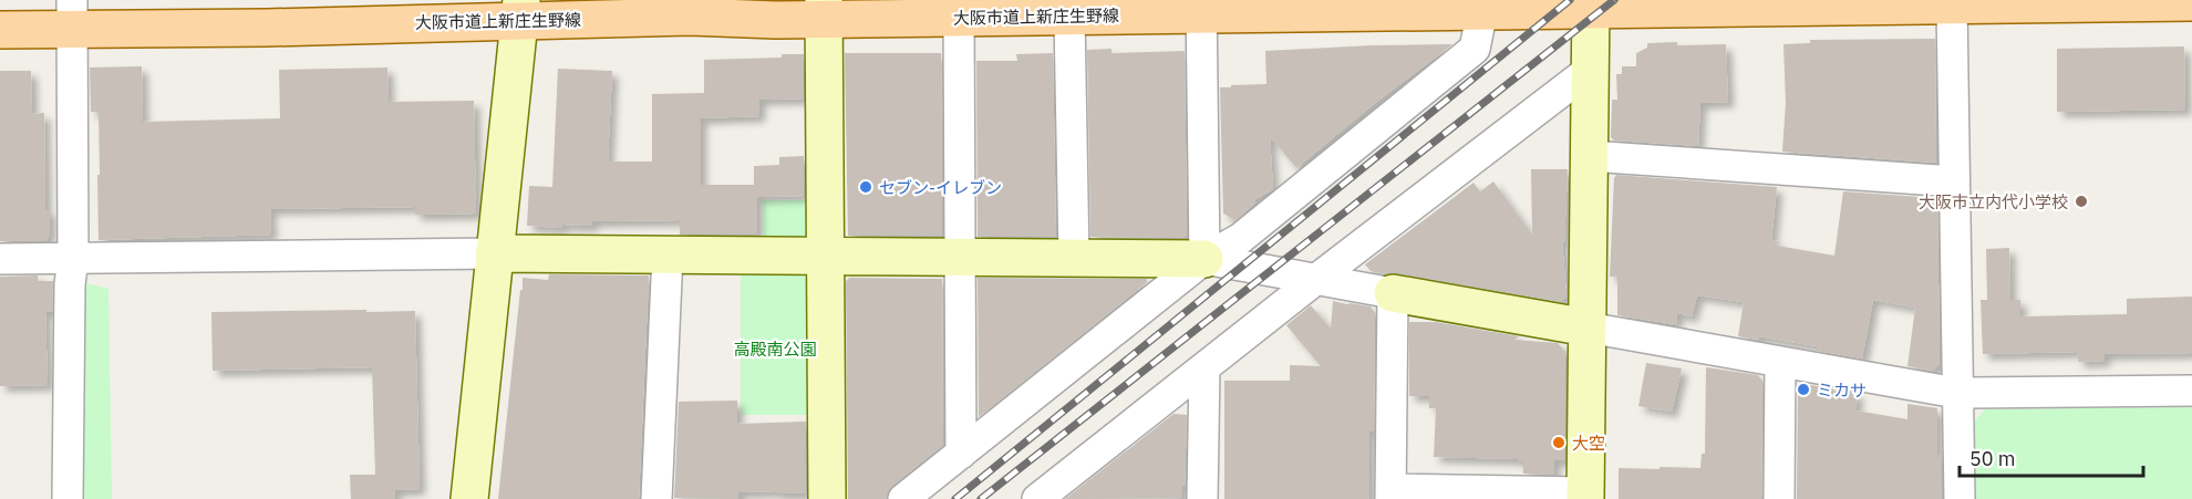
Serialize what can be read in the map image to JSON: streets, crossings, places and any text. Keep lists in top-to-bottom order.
{
  "streets": {
    "main road": ["大阪市道上新庄生野線"]
  },
  "parks": ["高殿南公園"],
  "places": [
    "セブン-イレブン",
    "大阪市立内代小学校",
    "ミカサ",
    "大空"
  ],
  "scale_bar": "50 m"
}
